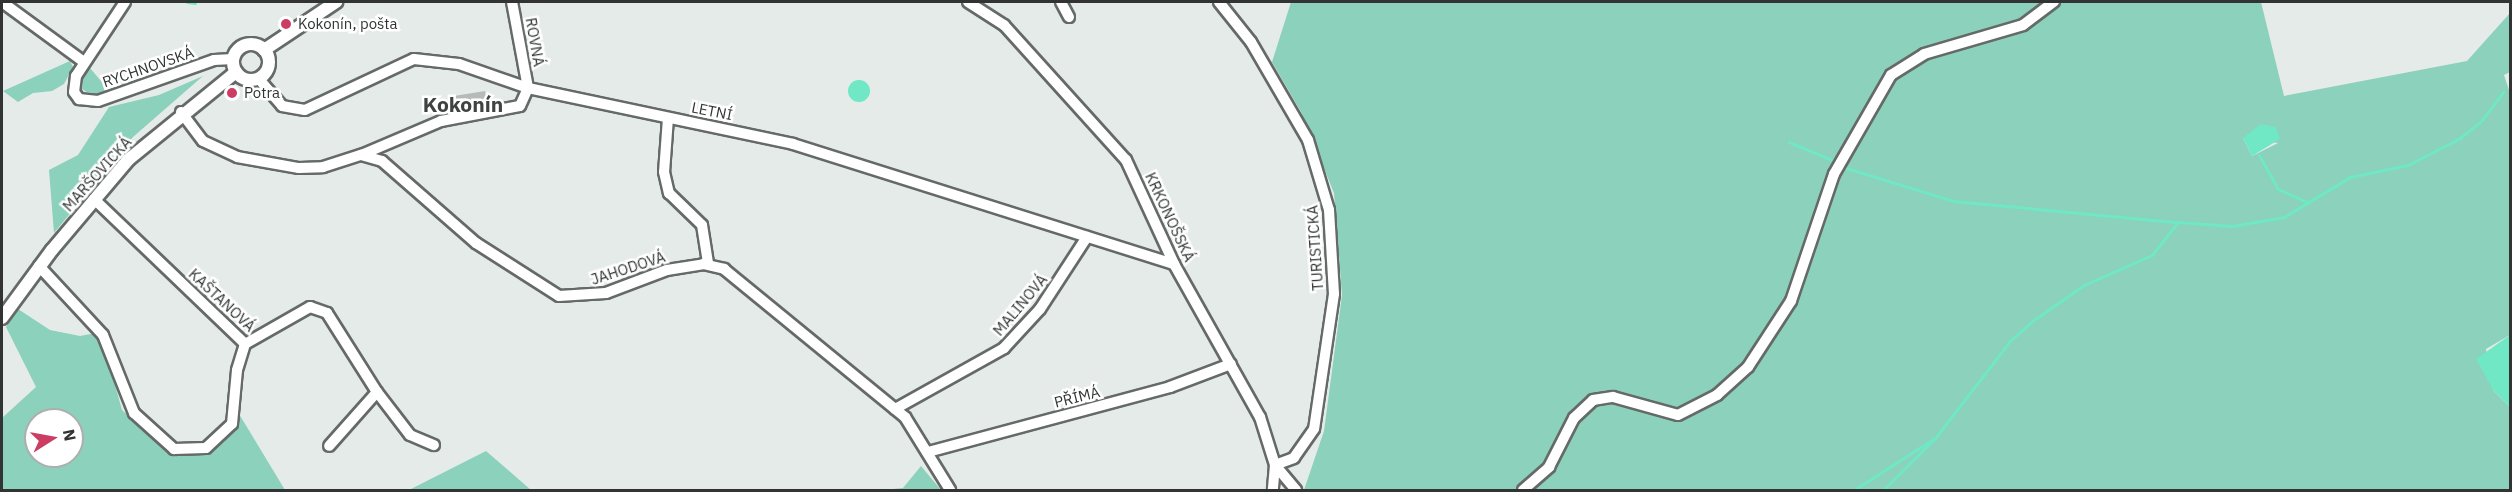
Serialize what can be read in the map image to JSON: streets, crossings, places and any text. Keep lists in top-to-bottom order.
{
  "streets": {
    "main road": ["MARŠOVICKÁ"],
    "street": [
      "ROVNÁ",
      "RYCHNOVSKÁ",
      "LETNÍ",
      "KRKONOŠSKÁ",
      "TURISTICKÁ",
      "JAHODOVÁ",
      "KAŠTANOVÁ",
      "MALINOVÁ",
      "PŘÍMÁ"
    ]
  },
  "crossings": [
    ["ROVNÁ", "LETNÍ"],
    ["RYCHNOVSKÁ", "LETNÍ"],
    ["RYCHNOVSKÁ", "MARŠOVICKÁ"],
    ["LETNÍ", "MARŠOVICKÁ"],
    ["LETNÍ", "KRKONOŠSKÁ"],
    ["LETNÍ", "MALINOVÁ"],
    ["MARŠOVICKÁ", "KAŠTANOVÁ"],
    ["KRKONOŠSKÁ", "TURISTICKÁ"],
    ["KRKONOŠSKÁ", "PŘÍMÁ"]
  ],
  "districts": ["Kokonín"],
  "places": ["Kokonín, pošta", "Potra"],
  "north": "right"
}
